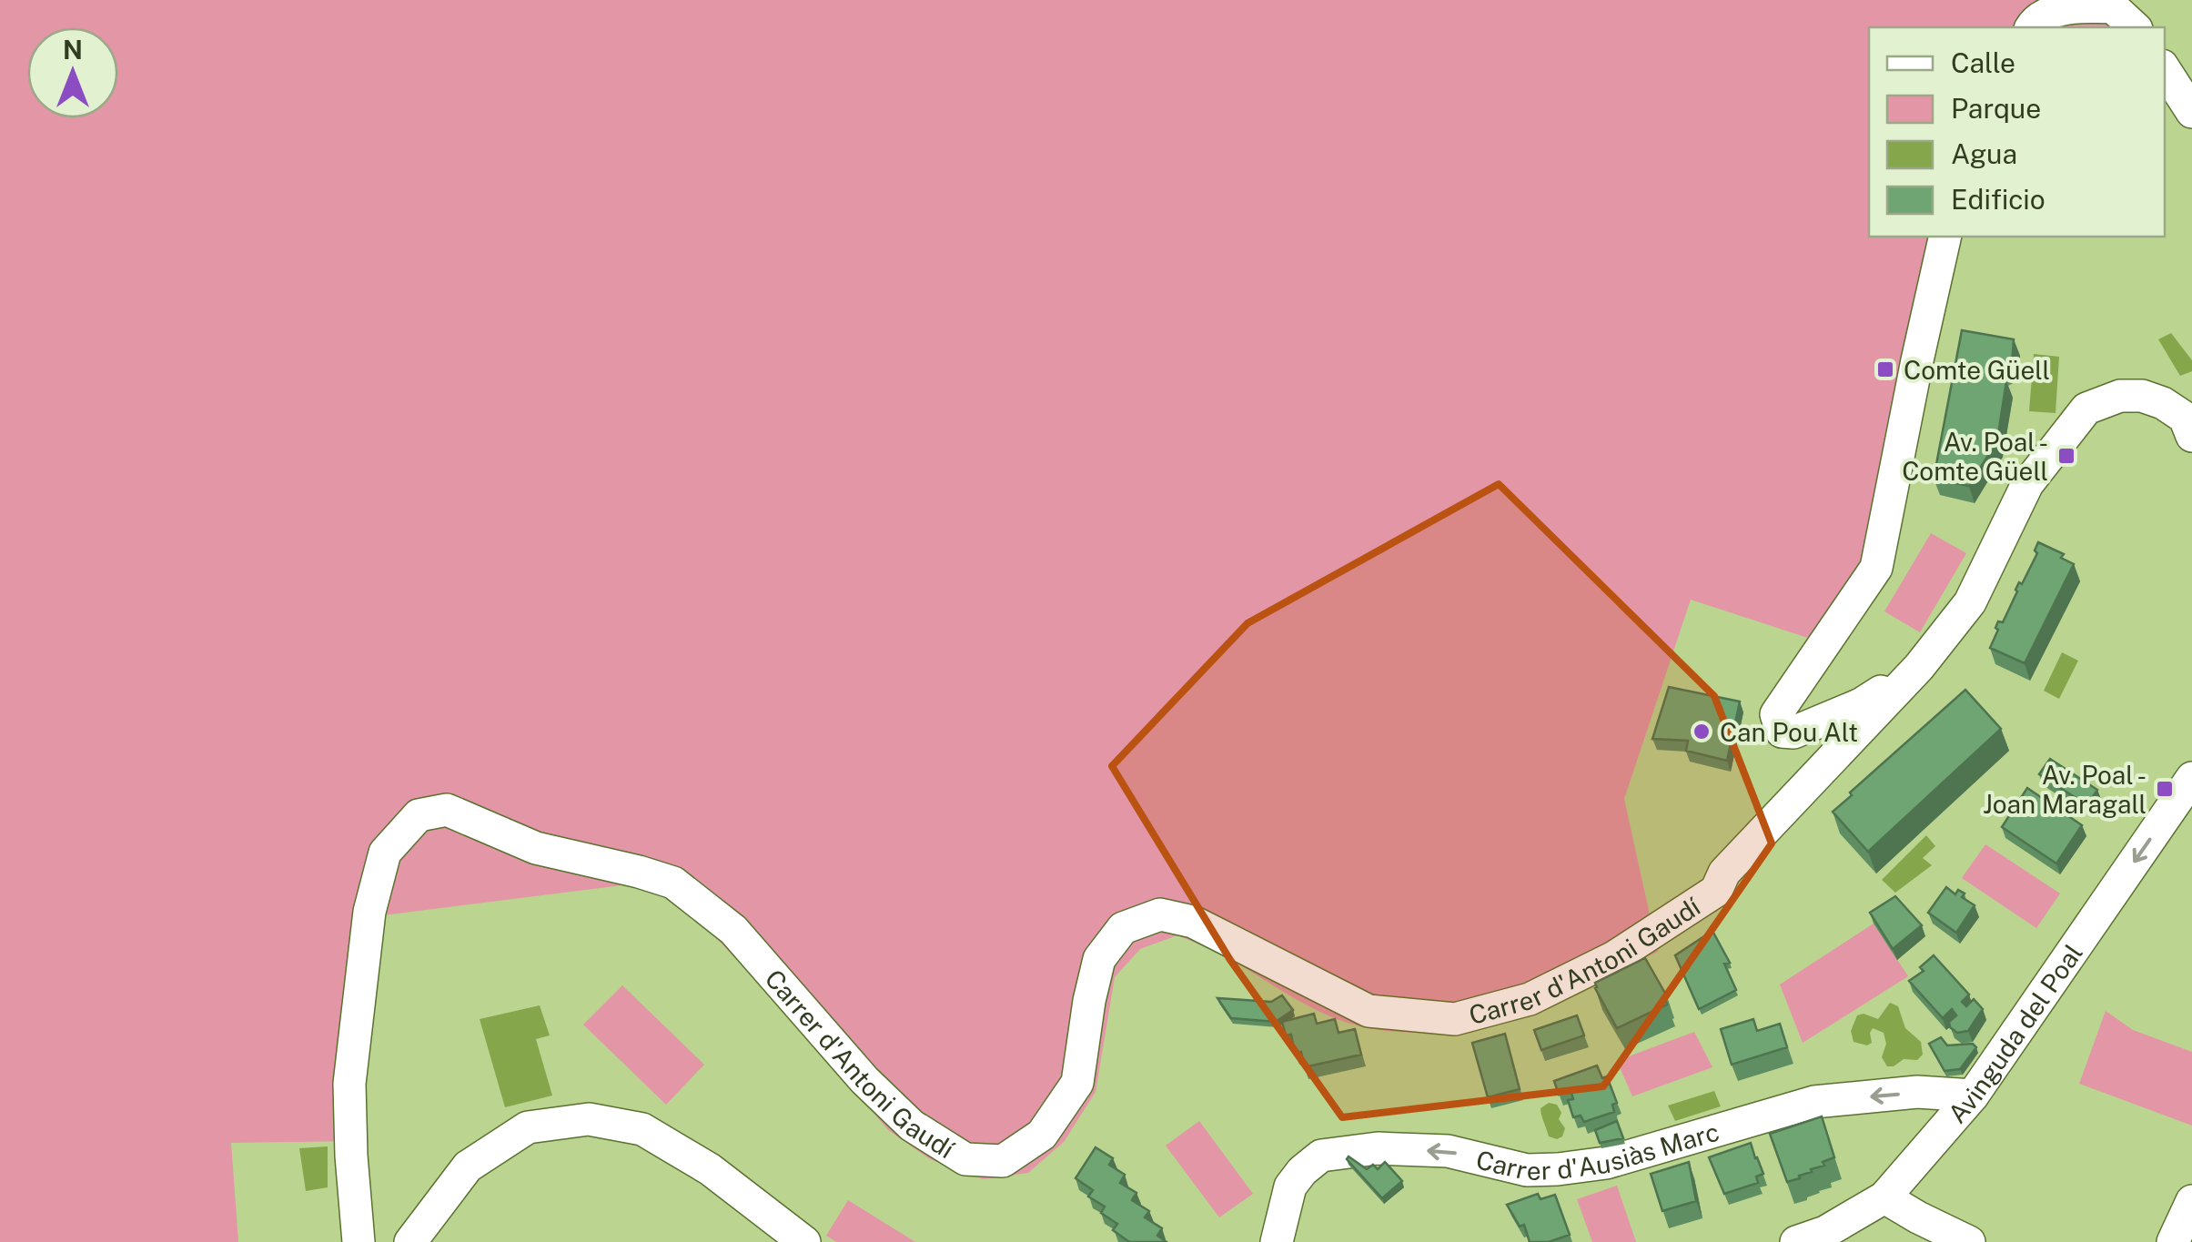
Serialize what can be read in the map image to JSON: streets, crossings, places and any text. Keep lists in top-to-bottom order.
{
  "streets": {
    "street": ["Carrer d'Antoni Gaudí", "Avinguda del Poal", "Carrer d'Ausiàs Marc"]
  },
  "crossings": [
    ["Avinguda del Poal", "Carrer d'Ausiàs Marc"]
  ],
  "one_way": ["Avinguda del Poal", "Carrer d'Ausiàs Marc"],
  "places": {
    "transit": ["Comte Güell", "Av. Poal - Comte Güell", "Av. Poal - Joan Maragall"],
    "other": ["Can Pou Alt"]
  },
  "legend": [
    "Calle",
    "Parque",
    "Agua",
    "Edificio"
  ],
  "north": "top"
}
